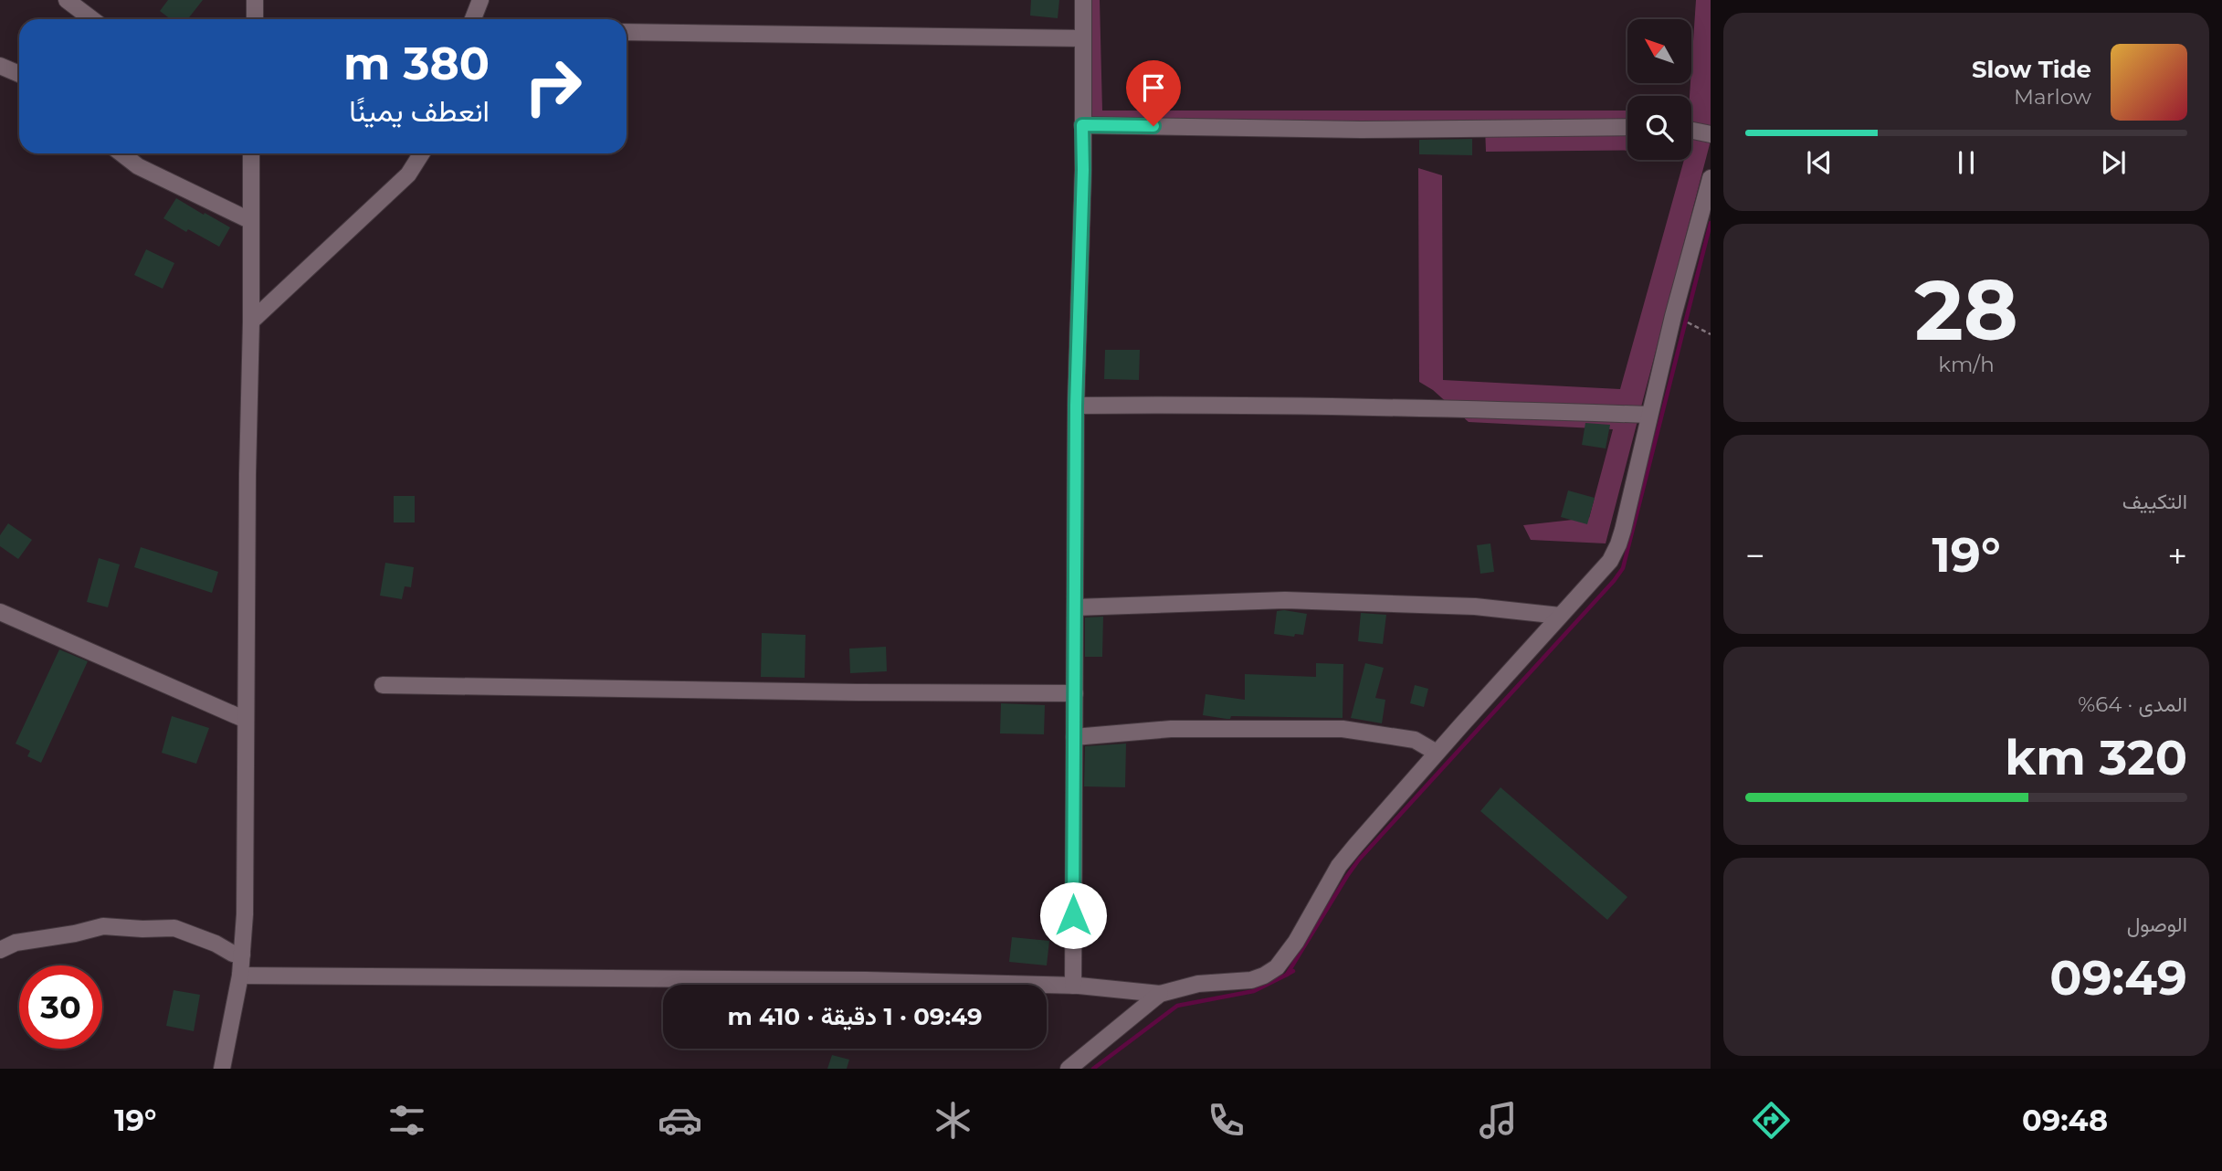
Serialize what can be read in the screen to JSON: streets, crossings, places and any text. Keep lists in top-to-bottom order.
{
  "north": "top left",
  "page": {
    "turn": ["380 m", "انعطف يمينًا"],
    "song": ["Slow Tide", "Marlow"],
    "tile": [
      ["28", "km/h"],
      "التكييف",
      ["المدى · 64%", "320 km"],
      ["الوصول", "09:49"]
    ],
    "heat": ["−", "19°", "+"],
    "limit": "30",
    "trip": "09:49 · 1 دقيقة · 410 m",
    "tabs": ["09:48", "19°"]
  }
}
